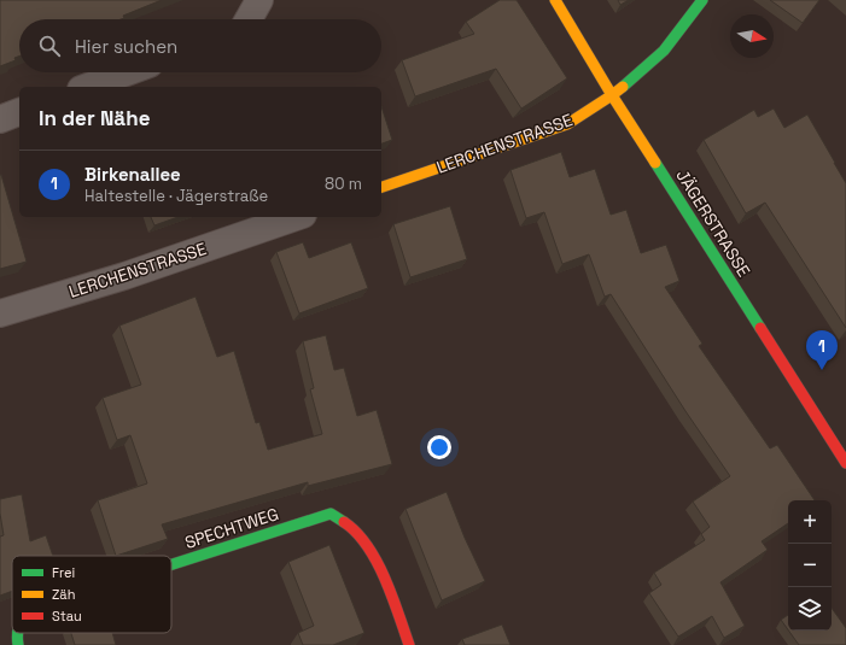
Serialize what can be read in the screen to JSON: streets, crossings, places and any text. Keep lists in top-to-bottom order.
{
  "streets": {
    "street": ["LERCHENSTRASSE", "JÄGERSTRASSE", "SPECHTWEG"]
  },
  "crossings": [
    ["LERCHENSTRASSE", "JÄGERSTRASSE"]
  ],
  "legend": ["Frei", "Zäh", "Stau"],
  "north": "right",
  "page": {
    "search": "Hier suchen",
    "heading": "In der Nähe",
    "list": [
      {
        "mark": "1",
        "name": "Birkenallee",
        "note": "Haltestelle · Jägerstraße",
        "value": "80 m"
      }
    ],
    "pins": "1",
    "map_buttons": ["+", "−"]
  }
}
